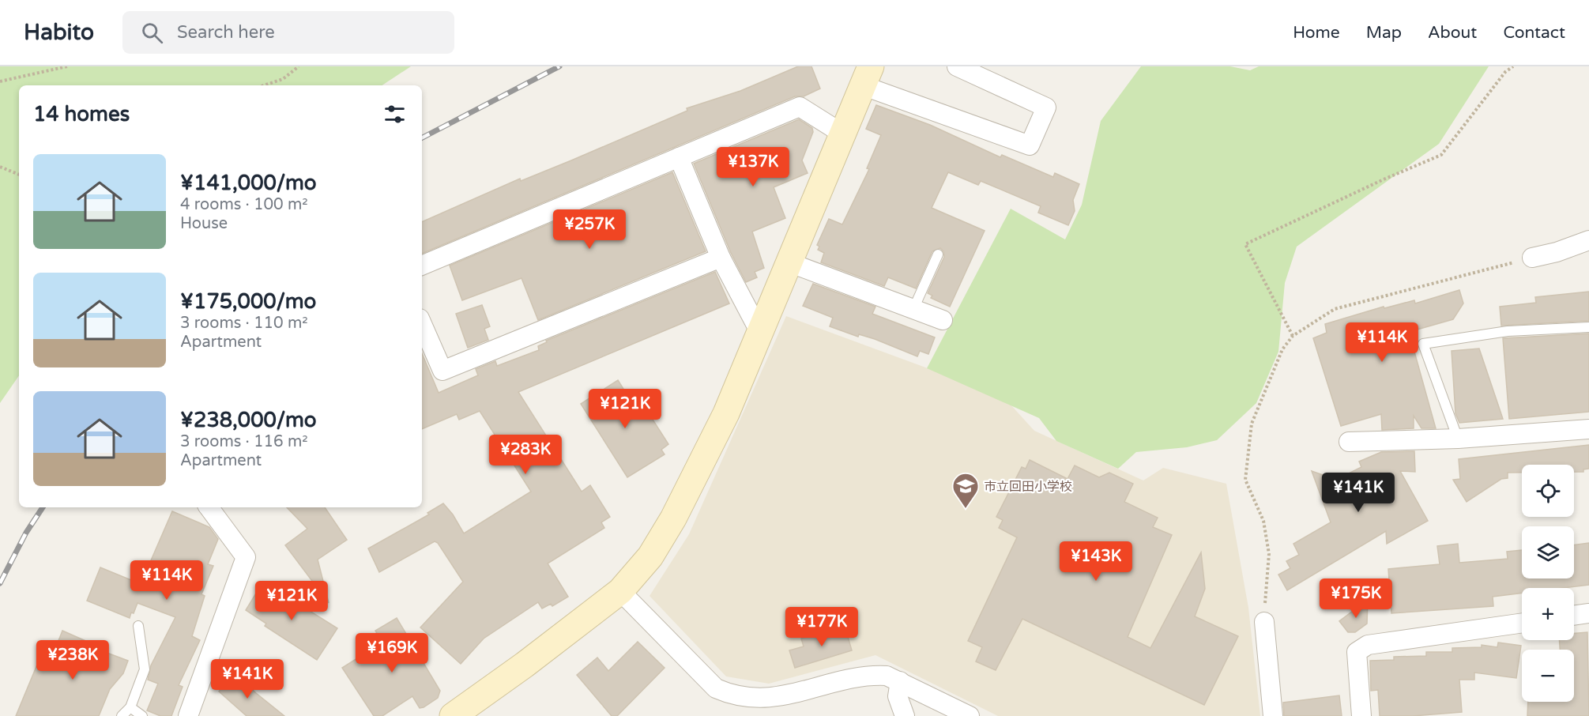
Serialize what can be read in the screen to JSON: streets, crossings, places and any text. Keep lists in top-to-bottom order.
{
  "places": {
    "school or university": ["市立回田小学校"]
  },
  "page": {
    "header": "Habito",
    "search": "Search here",
    "nav": [
      "Home",
      "Map",
      "About",
      "Contact"
    ],
    "heading": "14 homes",
    "list": [
      {
        "name": "¥141,000/mo",
        "note": "4 rooms · 100 m² · House"
      },
      {
        "name": "¥175,000/mo",
        "note": "3 rooms · 110 m² · Apartment"
      },
      {
        "name": "¥238,000/mo",
        "note": "3 rooms · 116 m² · Apartment"
      }
    ],
    "price": [
      "¥137K",
      "¥257K",
      "¥114K",
      "¥121K",
      "¥283K",
      "¥141K",
      "¥143K",
      "¥114K",
      "¥175K",
      "¥121K",
      "¥177K",
      "¥169K",
      "¥238K",
      "¥141K"
    ],
    "map_buttons": ["+", "−"]
  }
}
